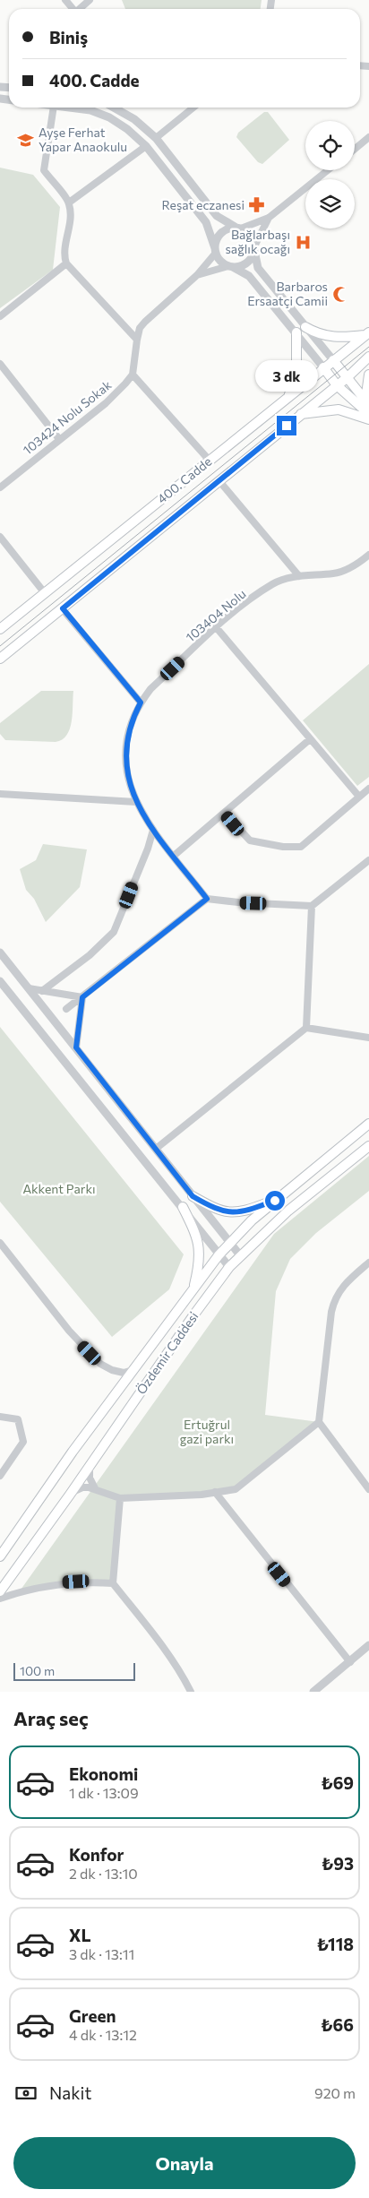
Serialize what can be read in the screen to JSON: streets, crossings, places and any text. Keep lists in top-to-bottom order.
{
  "streets": {
    "main road": ["400. Cadde", "Özdemir Caddesi"],
    "street": ["103424 Nolu Sokak", "103404 Nolu"]
  },
  "parks": ["Akkent Parkı", "Ertuğrul gazi parkı"],
  "places": {
    "school or university": ["Ayşe Ferhat Yapar Anaokulu"],
    "pharmacy": ["Reşat eczanesi"],
    "hospital": ["Bağlarbaşı sağlık ocağı"],
    "mosque": ["Barbaros Ersaatçi Camii"]
  },
  "scale_bar": "100 m",
  "page": {
    "banner": ["Biniş", "400. Cadde"],
    "bubble": "3 dk",
    "scale": "100 m",
    "heading": "Araç seç",
    "list": [
      {
        "name": "Ekonomi",
        "note": "1 dk · 13:09",
        "value": "₺69"
      },
      {
        "name": "Konfor",
        "note": "2 dk · 13:10",
        "value": "₺93"
      },
      {
        "name": "XL",
        "note": "3 dk · 13:11",
        "value": "₺118"
      },
      {
        "name": "Green",
        "note": "4 dk · 13:12",
        "value": "₺66"
      }
    ],
    "pay": ["Nakit", "920 m"],
    "buttons": "Onayla"
  }
}
